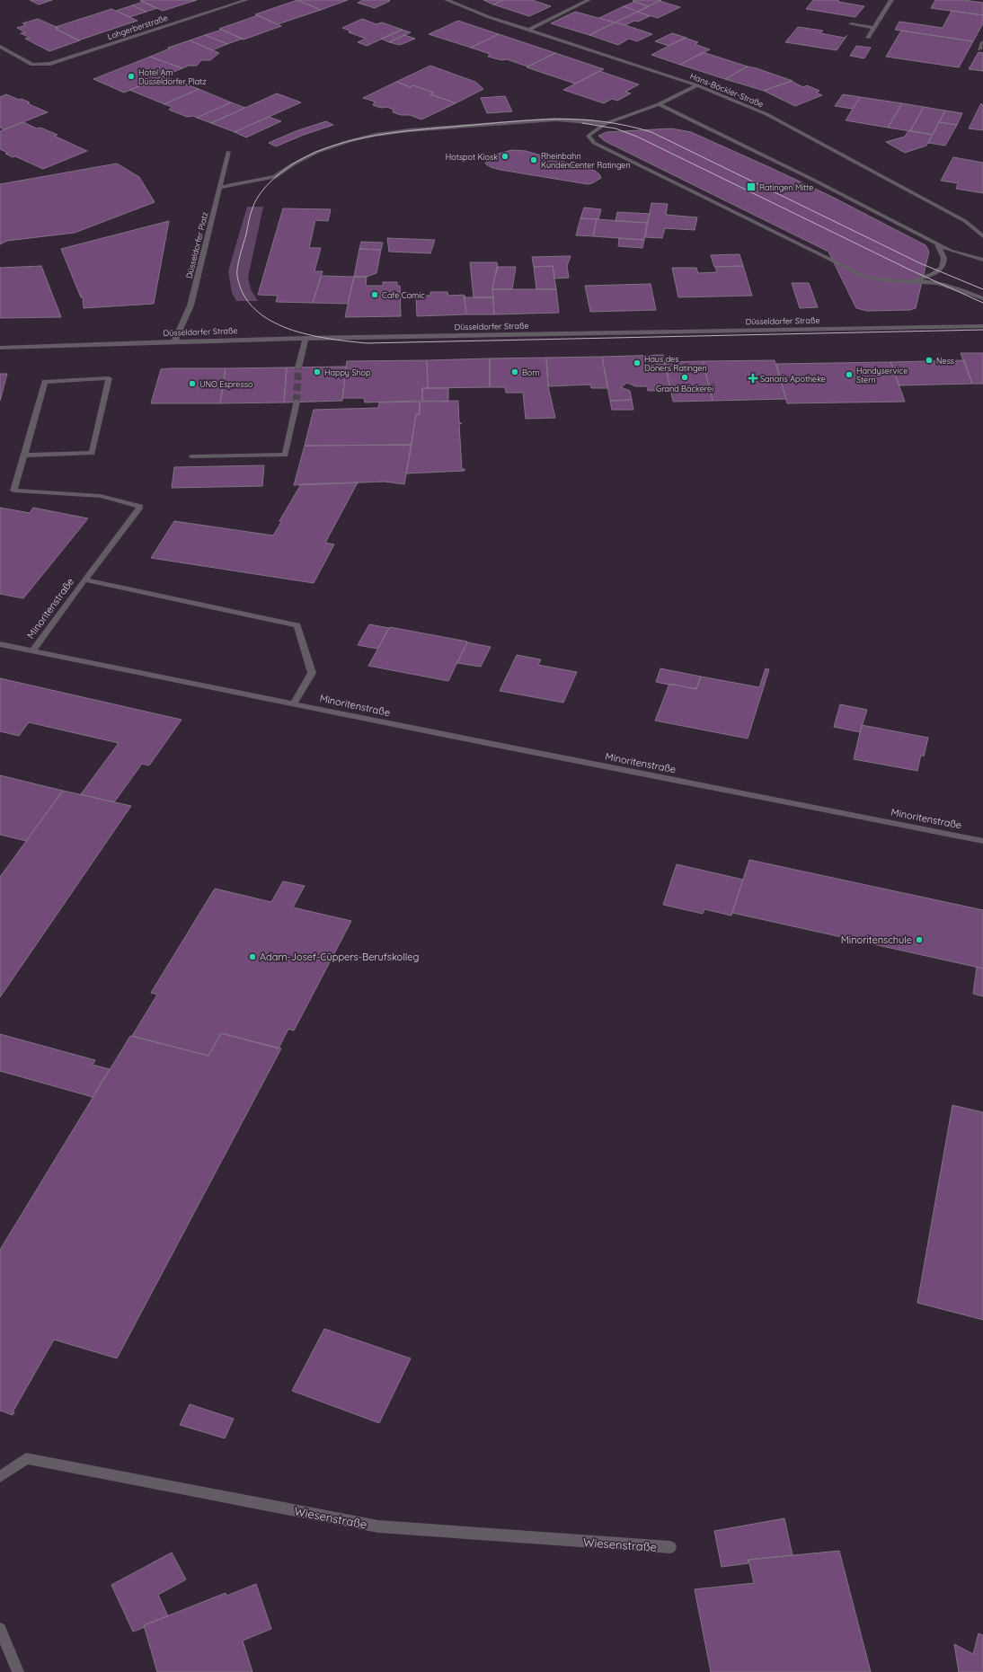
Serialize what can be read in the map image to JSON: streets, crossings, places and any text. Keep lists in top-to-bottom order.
{
  "streets": {
    "street": [
      "Lohgerberstraße",
      "Hans-Böckler-Straße",
      "Düsseldorfer Platz",
      "Düsseldorfer Straße",
      "Minoritenstraße",
      "Wiesenstraße"
    ]
  },
  "crossings": [
    ["Düsseldorfer Platz", "Düsseldorfer Straße"]
  ],
  "places": {
    "other": [
      "Hotel Am Düsseldorfer Platz",
      "Hotspot Kiosk",
      "Rheinbahn KundenCenter Ratingen",
      "Cafe Comic",
      "Ness",
      "Haus des Döners Ratingen",
      "Happy Shop",
      "Bom",
      "Handyservice Stern",
      "Grand Bäckerei",
      "UNO Espresso",
      "Minoritenschule",
      "Adam-Josef-Cüppers-Berufskolleg"
    ],
    "transit": ["Ratingen Mitte"],
    "health": ["Sanaris Apotheke"]
  }
}
